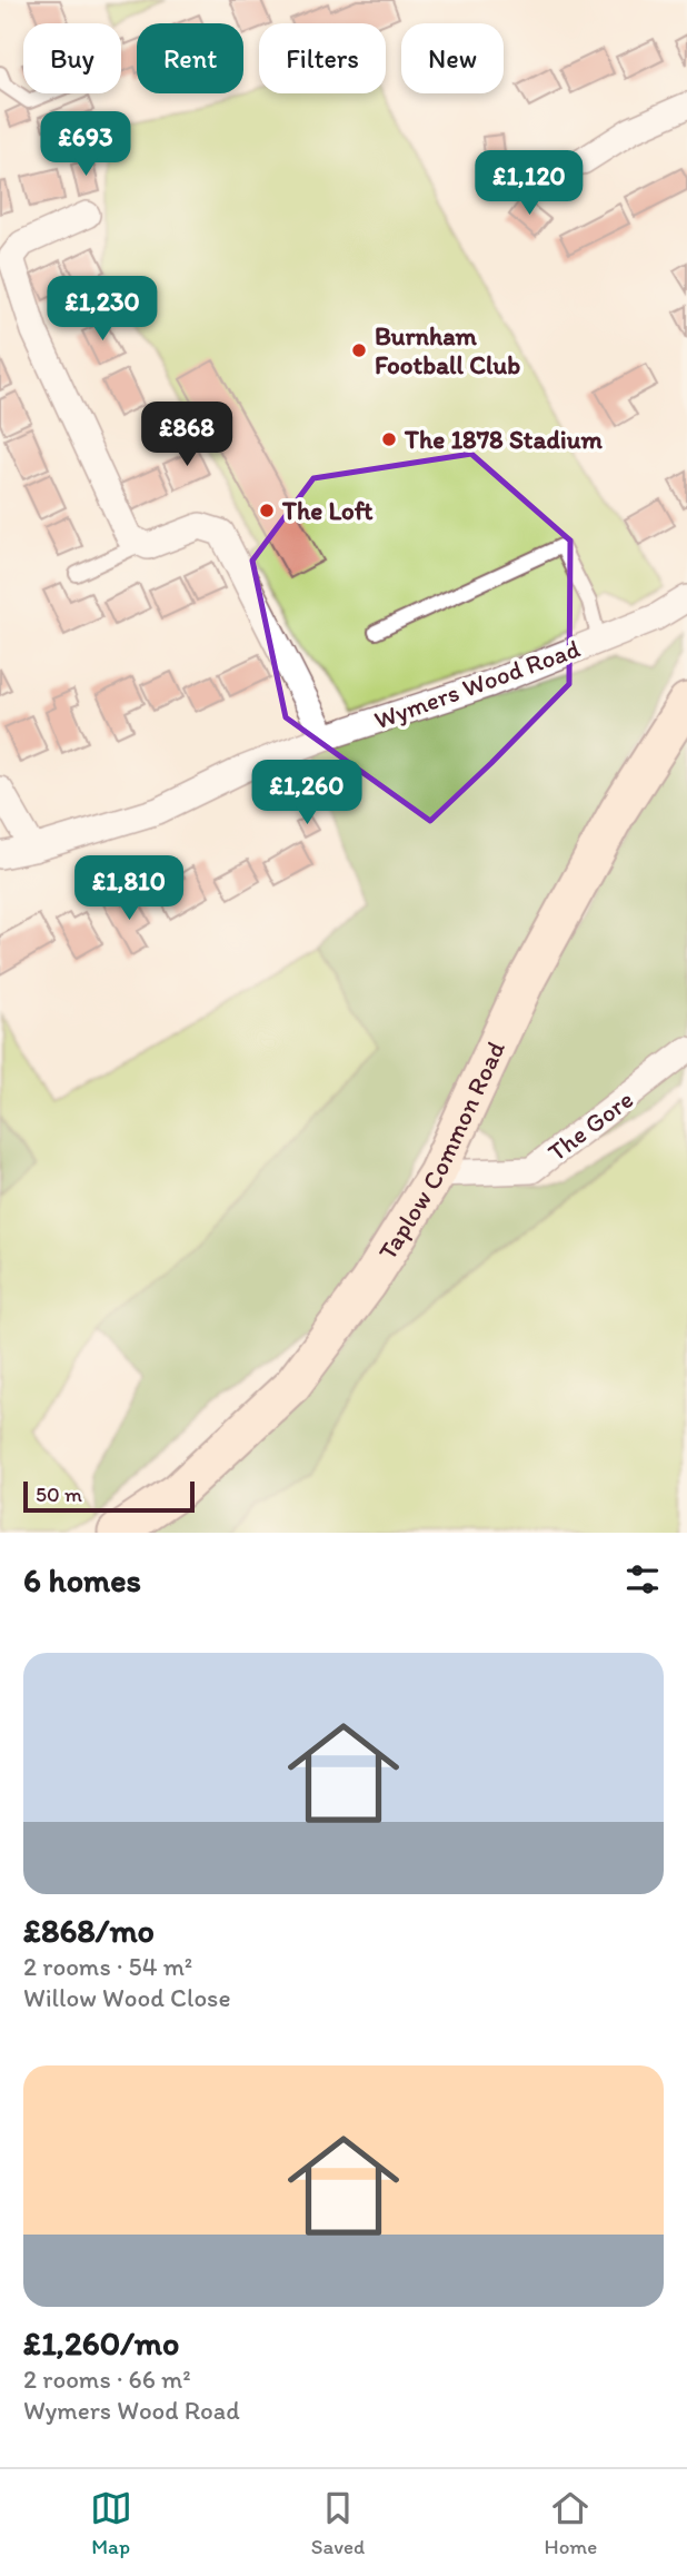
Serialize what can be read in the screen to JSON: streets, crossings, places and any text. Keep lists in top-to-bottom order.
{
  "streets": {
    "street": ["Wymers Wood Road", "The Gore", "Taplow Common Road"]
  },
  "crossings": [
    ["The Gore", "Taplow Common Road"]
  ],
  "places": ["Burnham Football Club", "The 1878 Stadium", "The Loft"],
  "scale_bar": "50 m",
  "page": {
    "chip": [
      "Buy",
      "Rent",
      "Filters",
      "New"
    ],
    "price": [
      "£693",
      "£1,120",
      "£1,230",
      "£868",
      "£1,260",
      "£1,810"
    ],
    "scale": "50 m",
    "heading": "6 homes",
    "list": [
      {
        "name": "£868/mo",
        "note": "2 rooms · 54 m² · Willow Wood Close"
      },
      {
        "name": "£1,260/mo",
        "note": "2 rooms · 66 m² · Wymers Wood Road"
      }
    ],
    "tabs": ["Map", "Saved", "Home"]
  }
}
